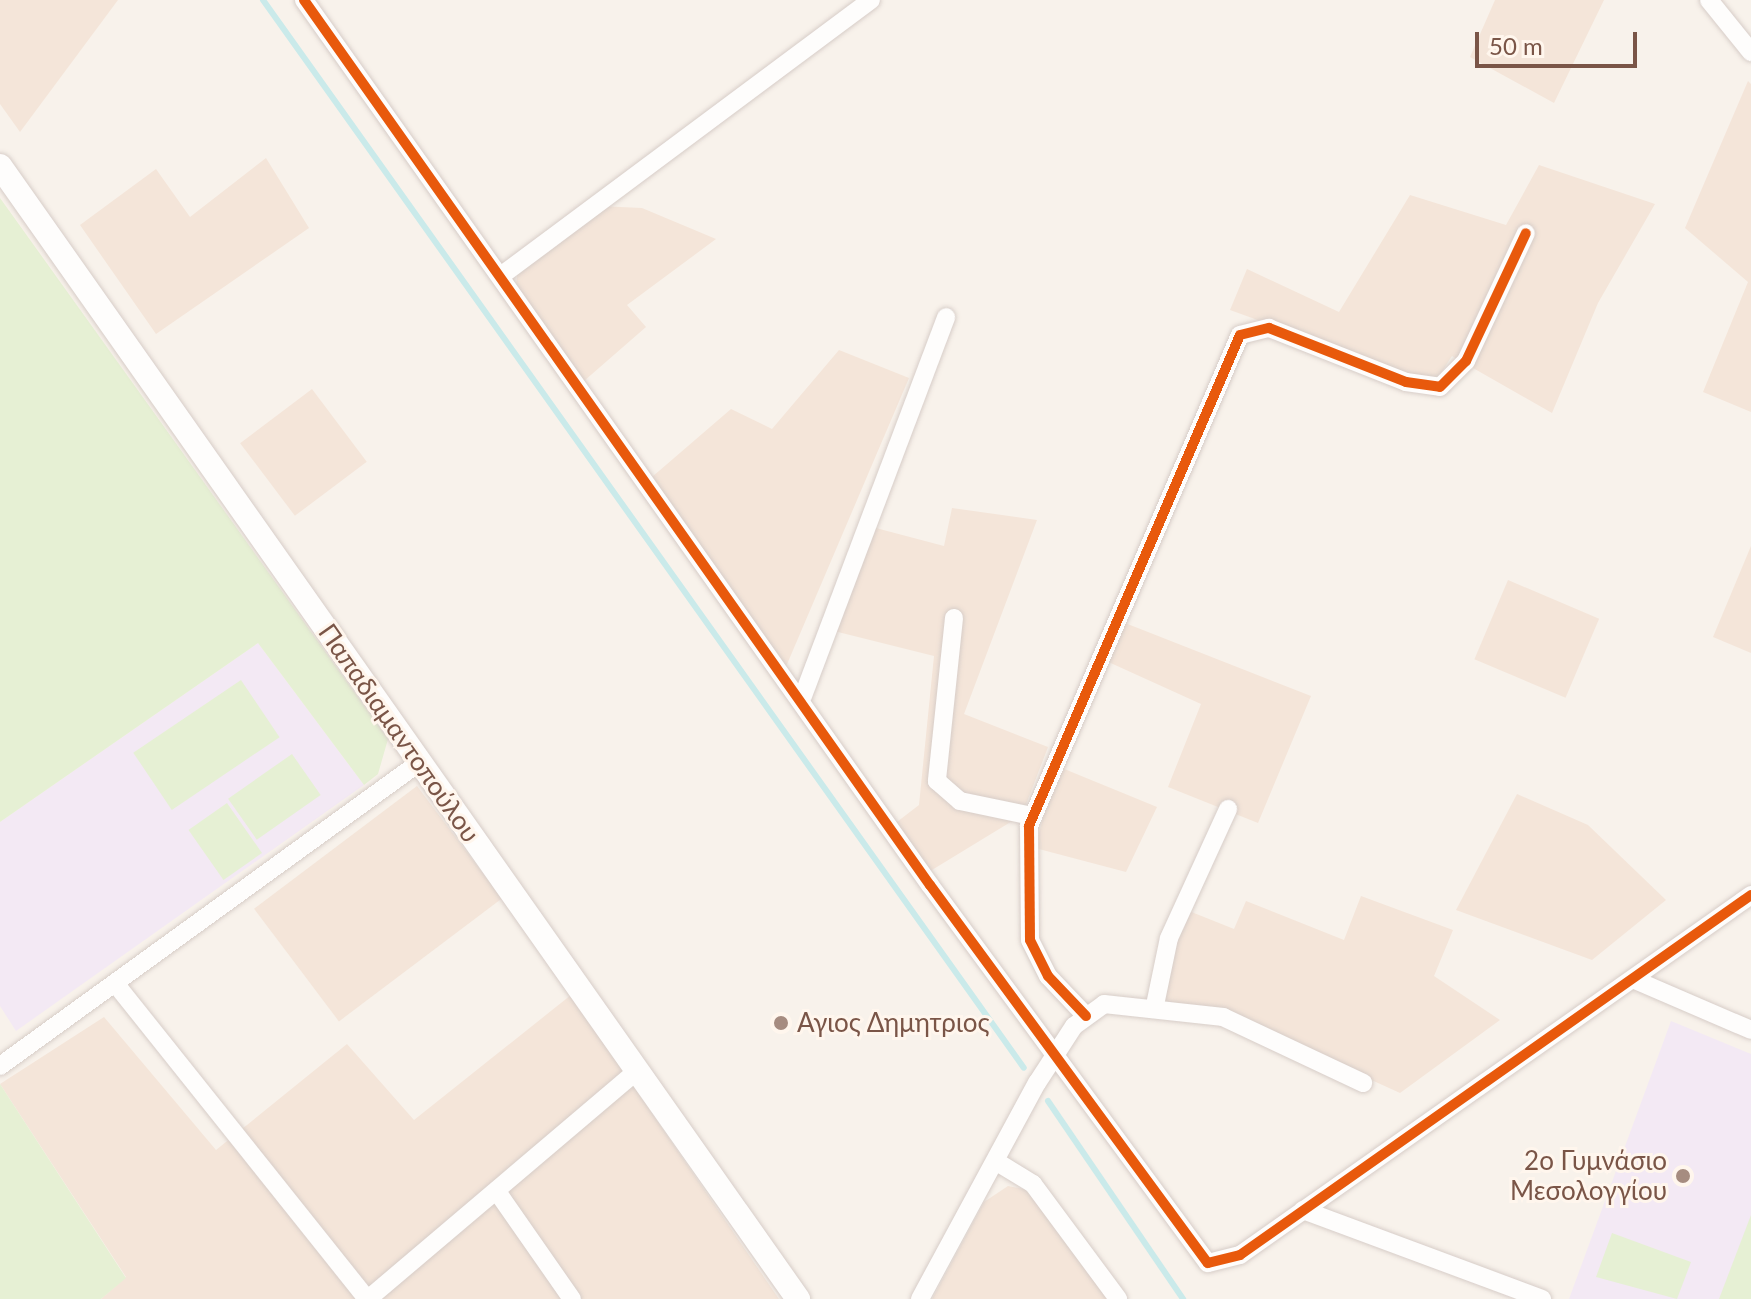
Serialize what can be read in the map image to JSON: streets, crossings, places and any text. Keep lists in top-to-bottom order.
{
  "streets": {
    "main road": ["Παπαδιαμαντοπούλου"]
  },
  "places": ["Αγιος Δημητριος", "2ο Γυμνάσιο Μεσολογγίου"],
  "scale_bar": "50 m"
}
